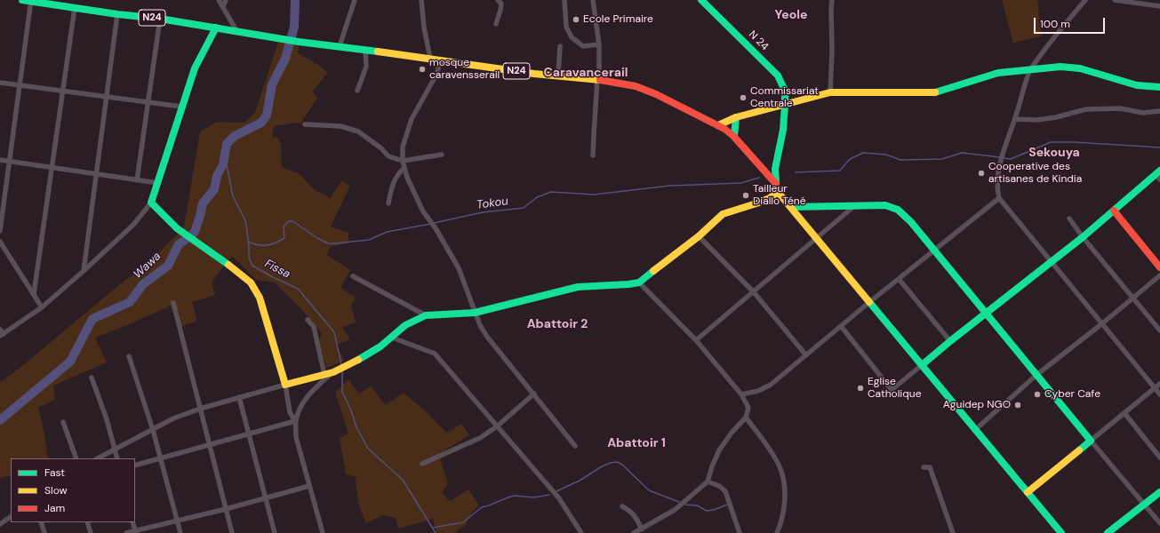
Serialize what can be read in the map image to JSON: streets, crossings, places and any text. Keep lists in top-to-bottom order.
{
  "streets": {
    "main road": ["N24", "N 24"]
  },
  "crossings": [
    ["N24", "N 24"]
  ],
  "districts": [
    "Yeole",
    "Caravancerail",
    "Sekouya",
    "Abattoir 2",
    "Abattoir 1"
  ],
  "water": ["Tokou", "Wawa", "Fissa"],
  "places": [
    "Ecole Primaire",
    "mosque caravensserail",
    "Commissariat Centrale",
    "Cooperative des artisanes de Kindia",
    "Tailleur Diallo Téné",
    "Eglise Catholique",
    "Cyber Cafe",
    "Aguidep NGO"
  ],
  "legend": ["Fast", "Slow", "Jam"],
  "scale_bar": "100 m"
}
